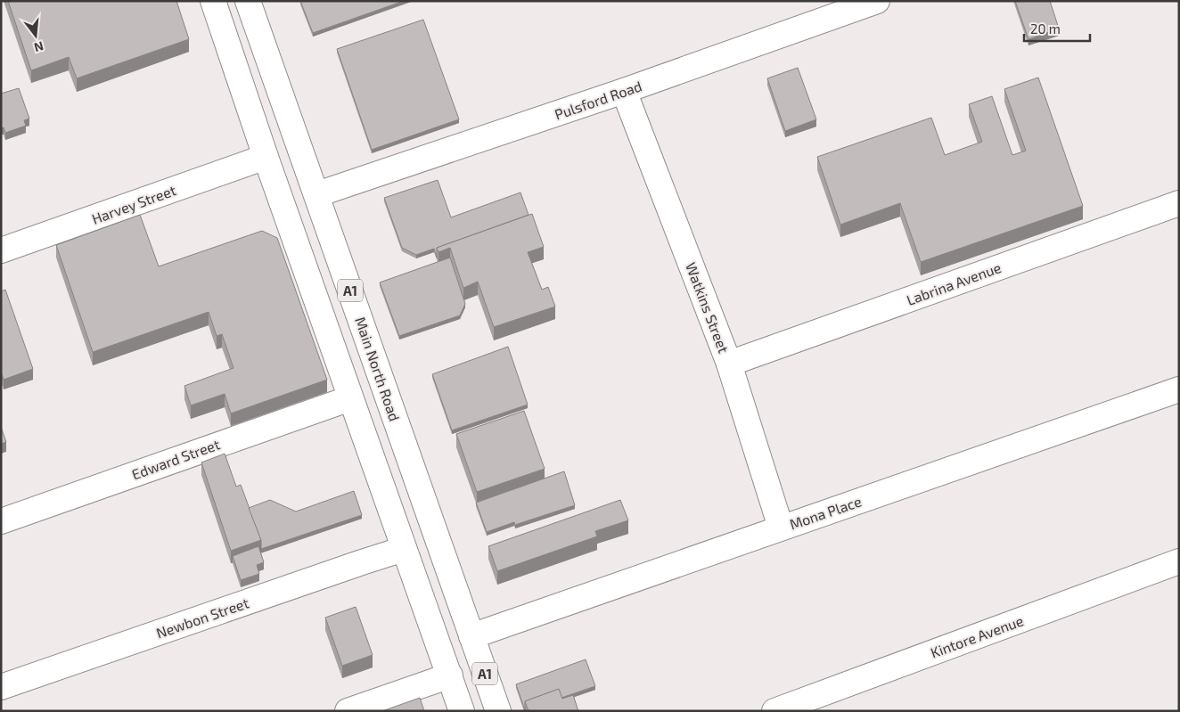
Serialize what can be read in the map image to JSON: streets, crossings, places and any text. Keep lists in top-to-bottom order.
{
  "streets": {
    "main road": [
      "Pulsford Road",
      "Harvey Street",
      "Labrina Avenue",
      "A1",
      "Watkins Street",
      "Main North Road",
      "Edward Street",
      "Mona Place",
      "Newbon Street",
      "Kintore Avenue"
    ]
  },
  "crossings": [
    ["Pulsford Road", "A1"],
    ["Pulsford Road", "Watkins Street"],
    ["Pulsford Road", "Main North Road"],
    ["Harvey Street", "A1"],
    ["Harvey Street", "Main North Road"],
    ["Labrina Avenue", "Watkins Street"],
    ["A1", "Edward Street"],
    ["A1", "Newbon Street"],
    ["Watkins Street", "Mona Place"],
    ["Main North Road", "Edward Street"],
    ["Main North Road", "Mona Place"],
    ["Main North Road", "Newbon Street"]
  ],
  "scale_bar": "20 m",
  "north": "bottom"
}
